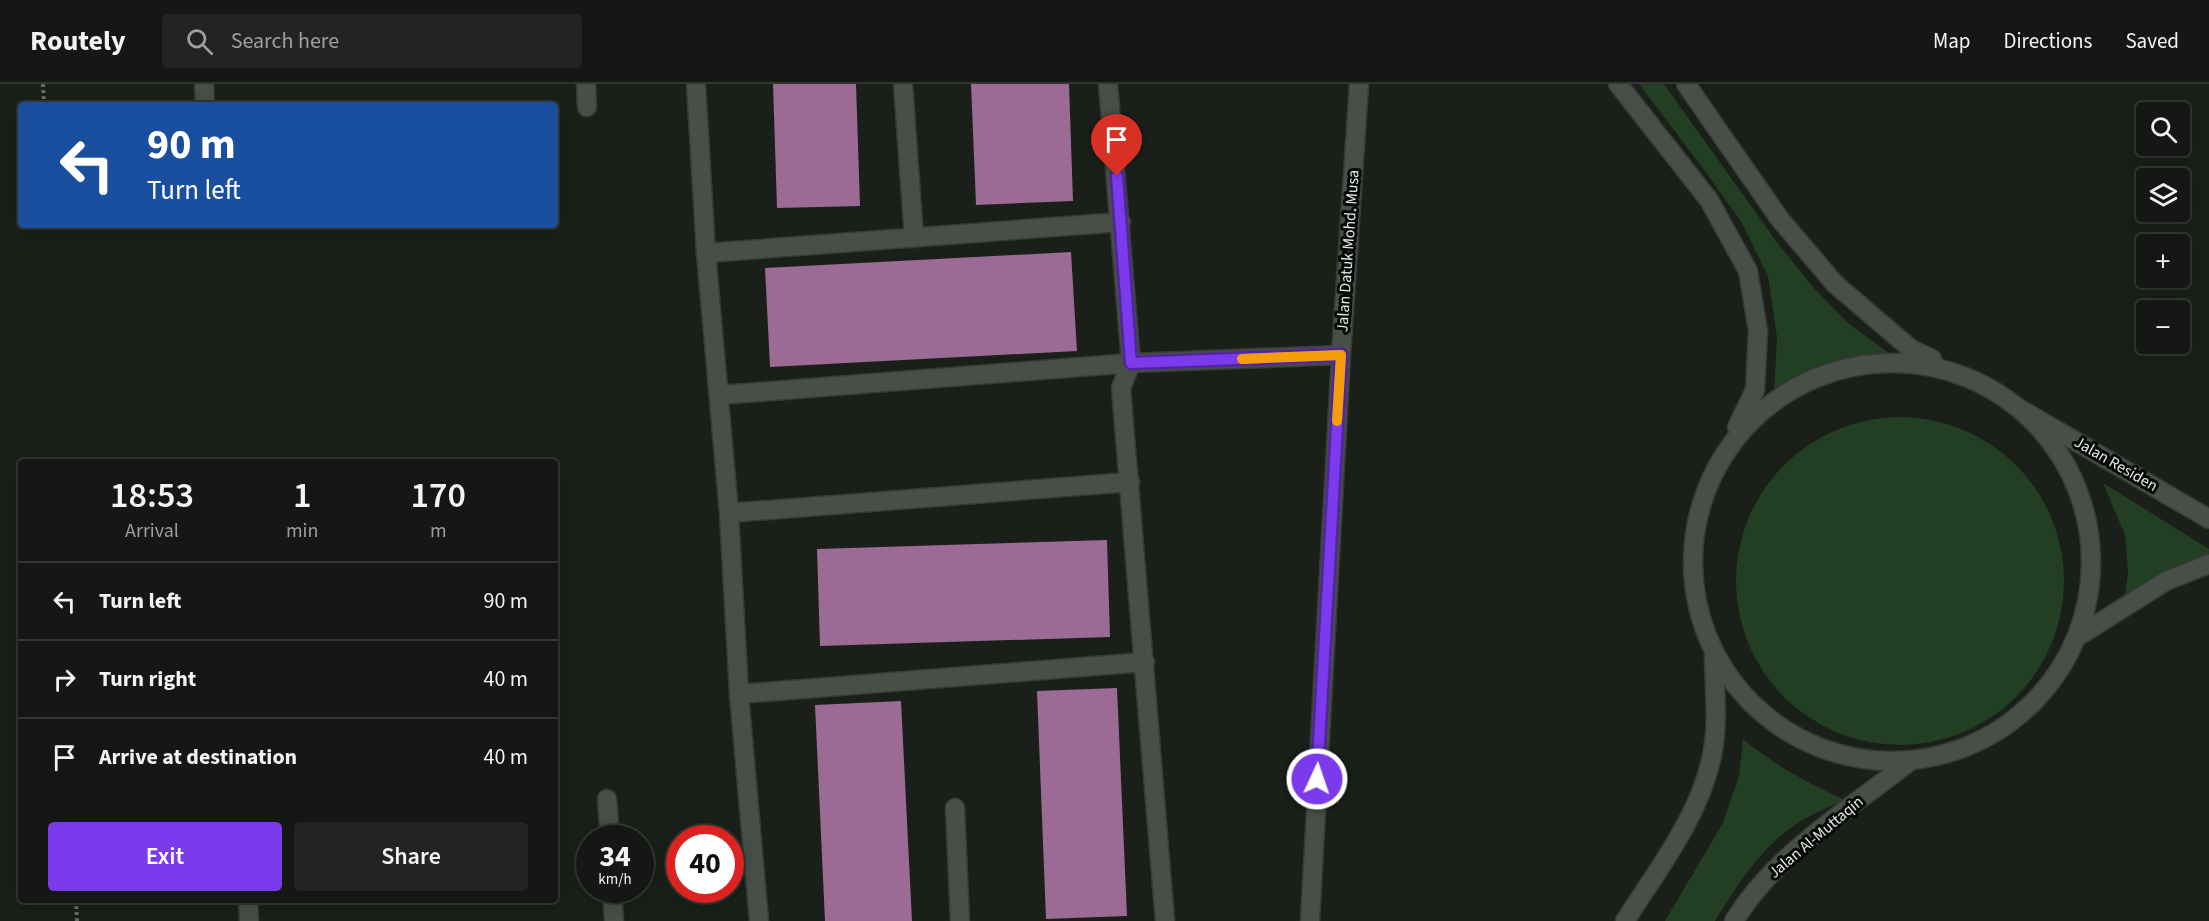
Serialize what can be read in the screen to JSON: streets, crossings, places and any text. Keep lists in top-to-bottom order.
{
  "streets": {
    "main road": ["Jalan Datuk Mohd. Musa", "Jalan Residen", "Jalan Al-Muttaqin"]
  },
  "page": {
    "header": "Routely",
    "search": "Search here",
    "nav": ["Map", "Directions", "Saved"],
    "map_buttons": ["+", "−"],
    "turn": ["90 m", "Turn left"],
    "eta": [
      "18:53",
      "Arrival",
      "1",
      "min",
      "170",
      "m"
    ],
    "list": [
      {
        "name": "Turn left",
        "value": "90 m"
      },
      {
        "name": "Turn right",
        "value": "40 m"
      },
      {
        "name": "Arrive at destination",
        "value": "40 m"
      }
    ],
    "buttons": ["Exit", "Share"],
    "speed": "34 km/h",
    "limit": "40"
  }
}
